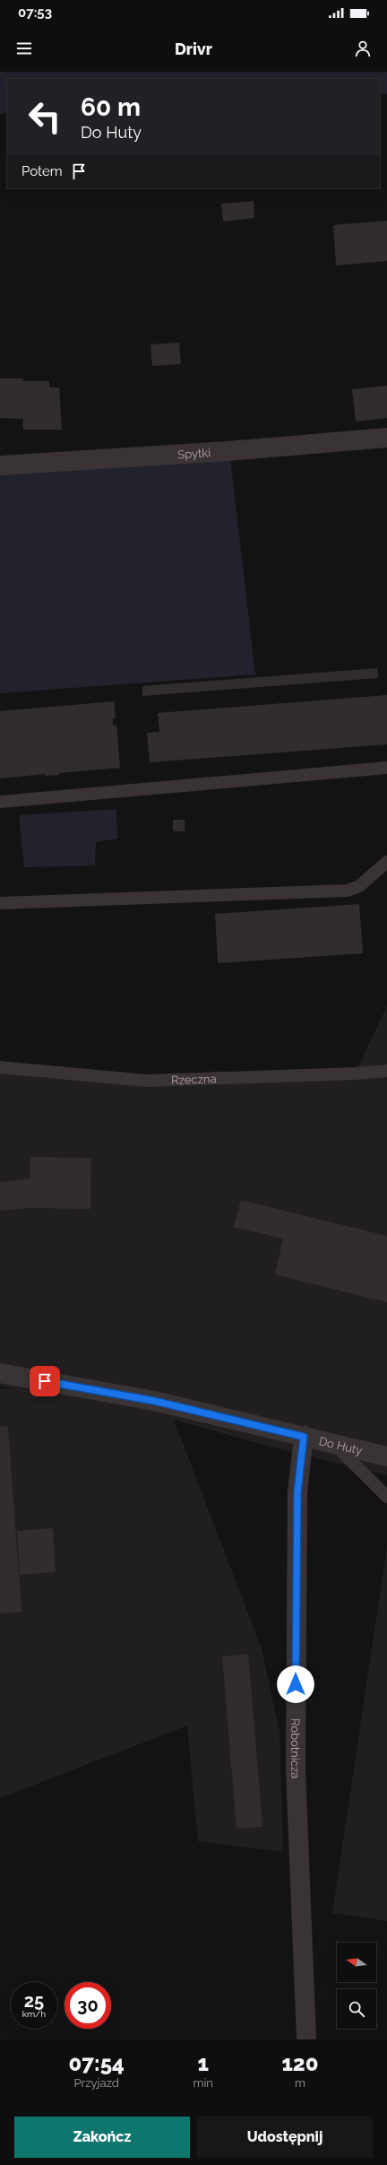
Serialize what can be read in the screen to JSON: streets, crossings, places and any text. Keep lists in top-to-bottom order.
{
  "streets": {
    "street": ["Spytki", "Do Huty", "Robotnicza"],
    "lane": ["Rzeczna"]
  },
  "crossings": [
    ["Do Huty", "Robotnicza"]
  ],
  "north": "left",
  "page": {
    "status": "07:53",
    "header": "Drivr",
    "turn": ["60 m", "Do Huty"],
    "then": "Potem",
    "speed": "25 km/h",
    "limit": "30",
    "eta": [
      "07:54",
      "Przyjazd",
      "1",
      "min",
      "120",
      "m"
    ],
    "buttons": ["Zakończ", "Udostępnij"]
  }
}
